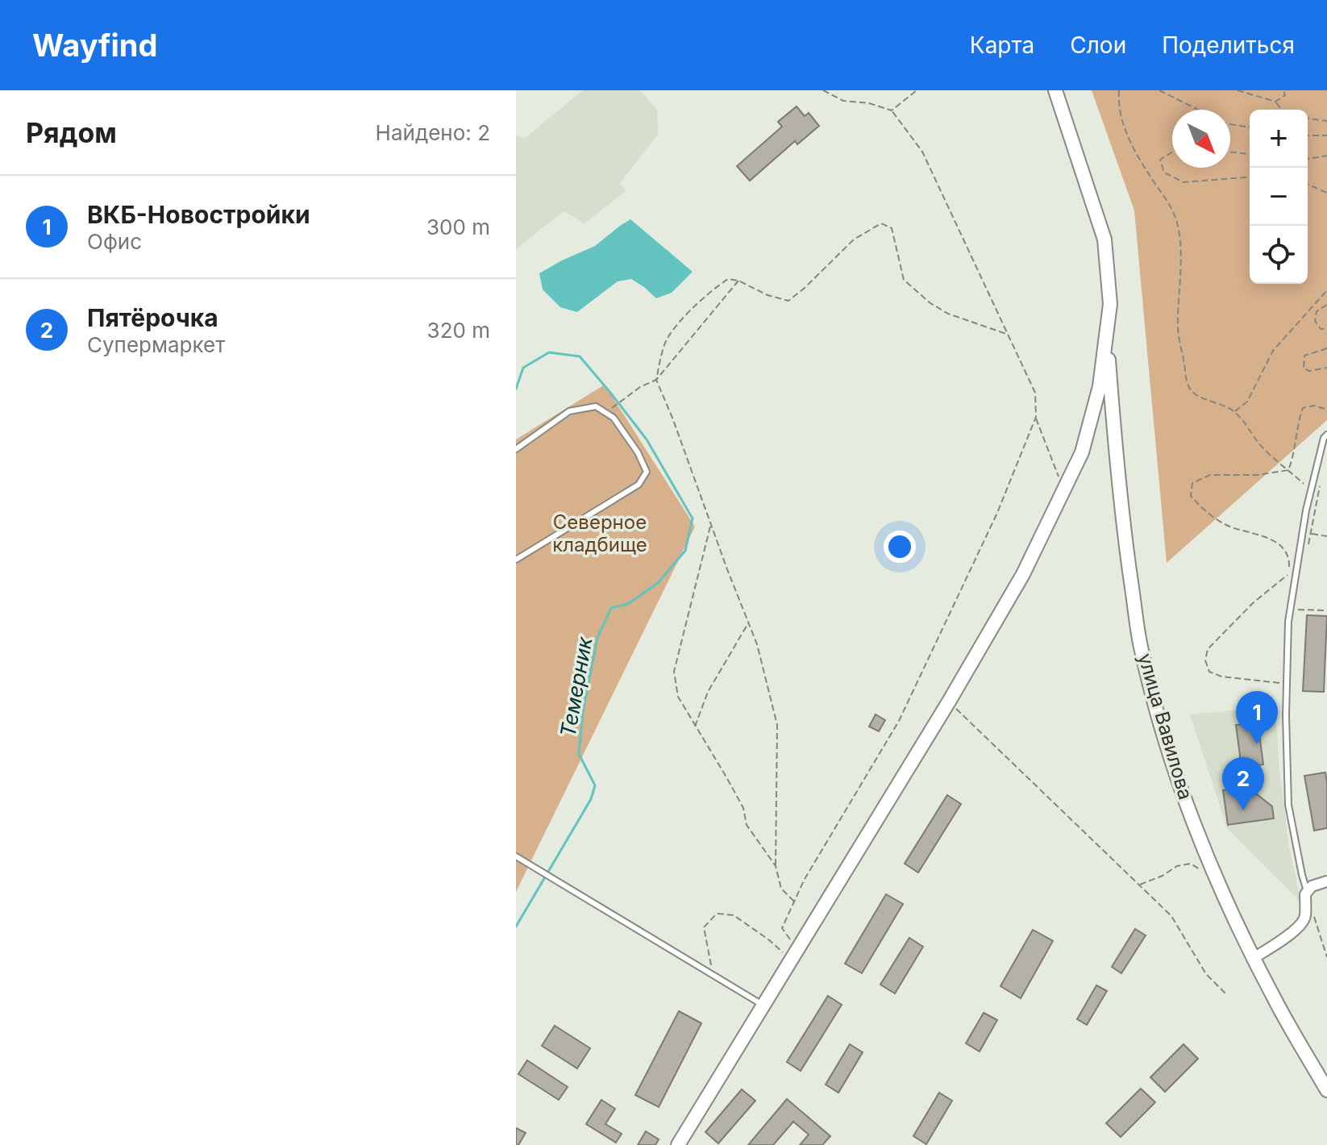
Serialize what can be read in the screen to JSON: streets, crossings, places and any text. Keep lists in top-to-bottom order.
{
  "streets": {
    "street": ["улица Вавилова"]
  },
  "water": ["Темерник"],
  "parks": ["Северное кладбище"],
  "north": "bottom right",
  "page": {
    "header": "Wayfind",
    "nav": ["Карта", "Слои", "Поделиться"],
    "heading": ["Рядом", "Найдено: 2"],
    "map_buttons": ["+", "−"],
    "list": [
      {
        "mark": "1",
        "name": "ВКБ-Новостройки",
        "note": "Офис",
        "value": "300 m"
      },
      {
        "mark": "2",
        "name": "Пятёрочка",
        "note": "Супермаркет",
        "value": "320 m"
      }
    ],
    "pins": ["1", "2"]
  }
}
